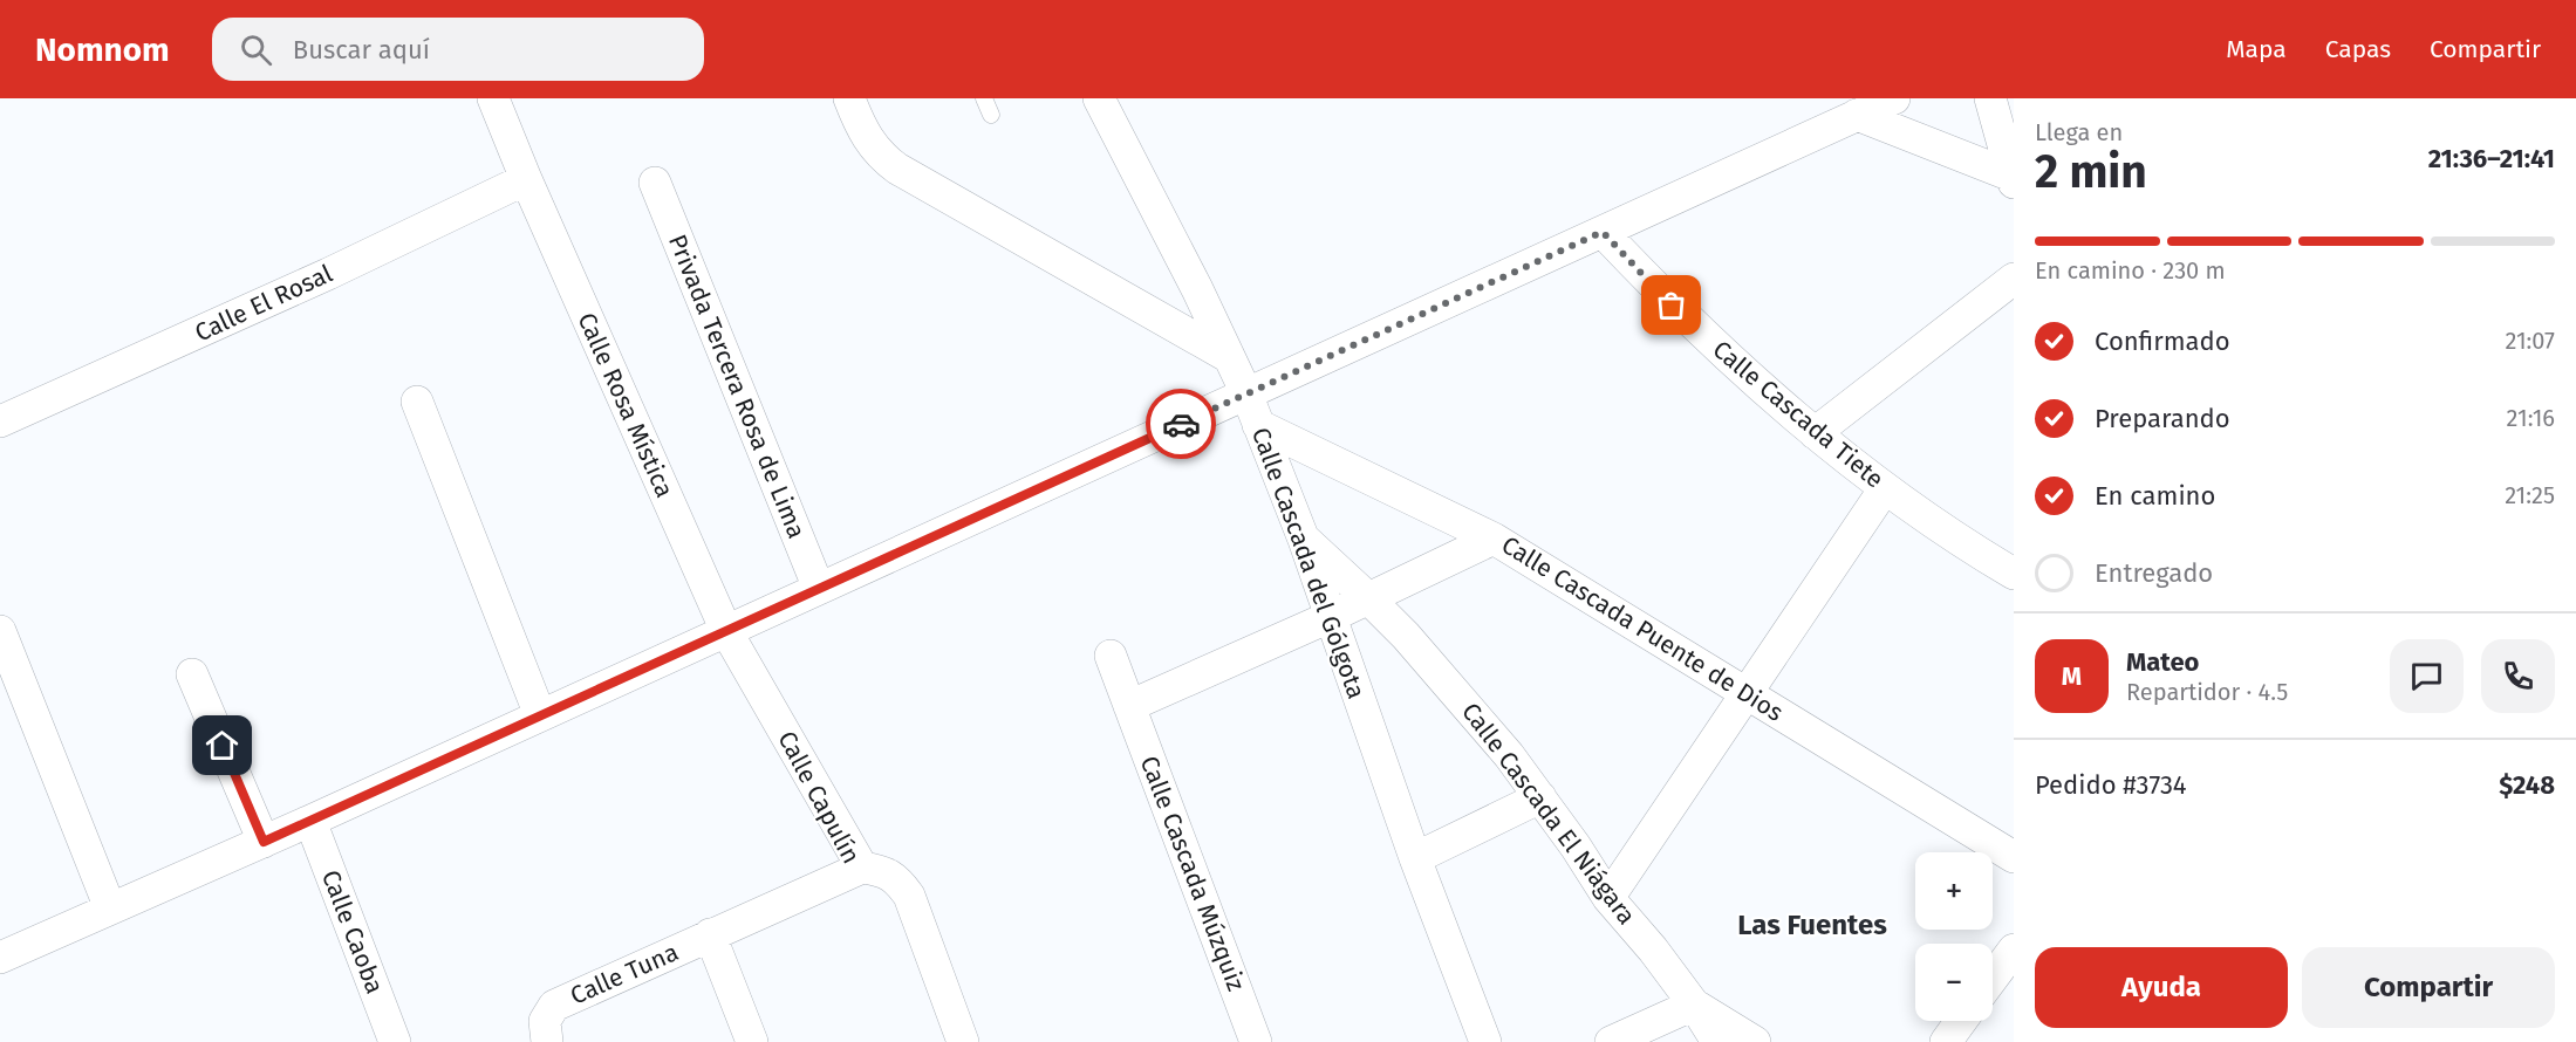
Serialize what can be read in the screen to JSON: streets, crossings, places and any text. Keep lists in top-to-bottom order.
{
  "streets": {
    "street": [
      "Calle El Rosal",
      "Privada Tercera Rosa de Lima",
      "Calle Rosa Mística",
      "Calle Cascada Tiete",
      "Calle Cascada del Gólgota",
      "Calle Cascada Puente de Dios",
      "Calle Capulín",
      "Calle Cascada El Niágara",
      "Calle Cascada Múzquiz",
      "Calle Caoba",
      "Calle Tuna"
    ]
  },
  "crossings": [
    ["Calle El Rosal", "Calle Rosa Mística"],
    ["Calle Rosa Mística", "Calle Capulín"],
    ["Calle Cascada del Gólgota", "Calle Cascada Puente de Dios"],
    ["Calle Cascada del Gólgota", "Calle Cascada El Niágara"],
    ["Calle Capulín", "Calle Tuna"]
  ],
  "districts": ["Las Fuentes"],
  "page": {
    "header": "Nomnom",
    "search": "Buscar aquí",
    "nav": ["Mapa", "Capas", "Compartir"],
    "heading": ["2 min", "Llega en", "21:36–21:41"],
    "panel": [
      "Mateo",
      "Repartidor · 4.5",
      "Pedido #3734",
      "$248"
    ],
    "bar": "En camino · 230 m",
    "list": [
      ["Confirmado", "21:07"],
      ["Preparando", "21:16"],
      ["En camino", "21:25"],
      "Entregado"
    ],
    "round": "M",
    "map_buttons": ["+", "−"],
    "buttons": ["Ayuda", "Compartir"]
  }
}
